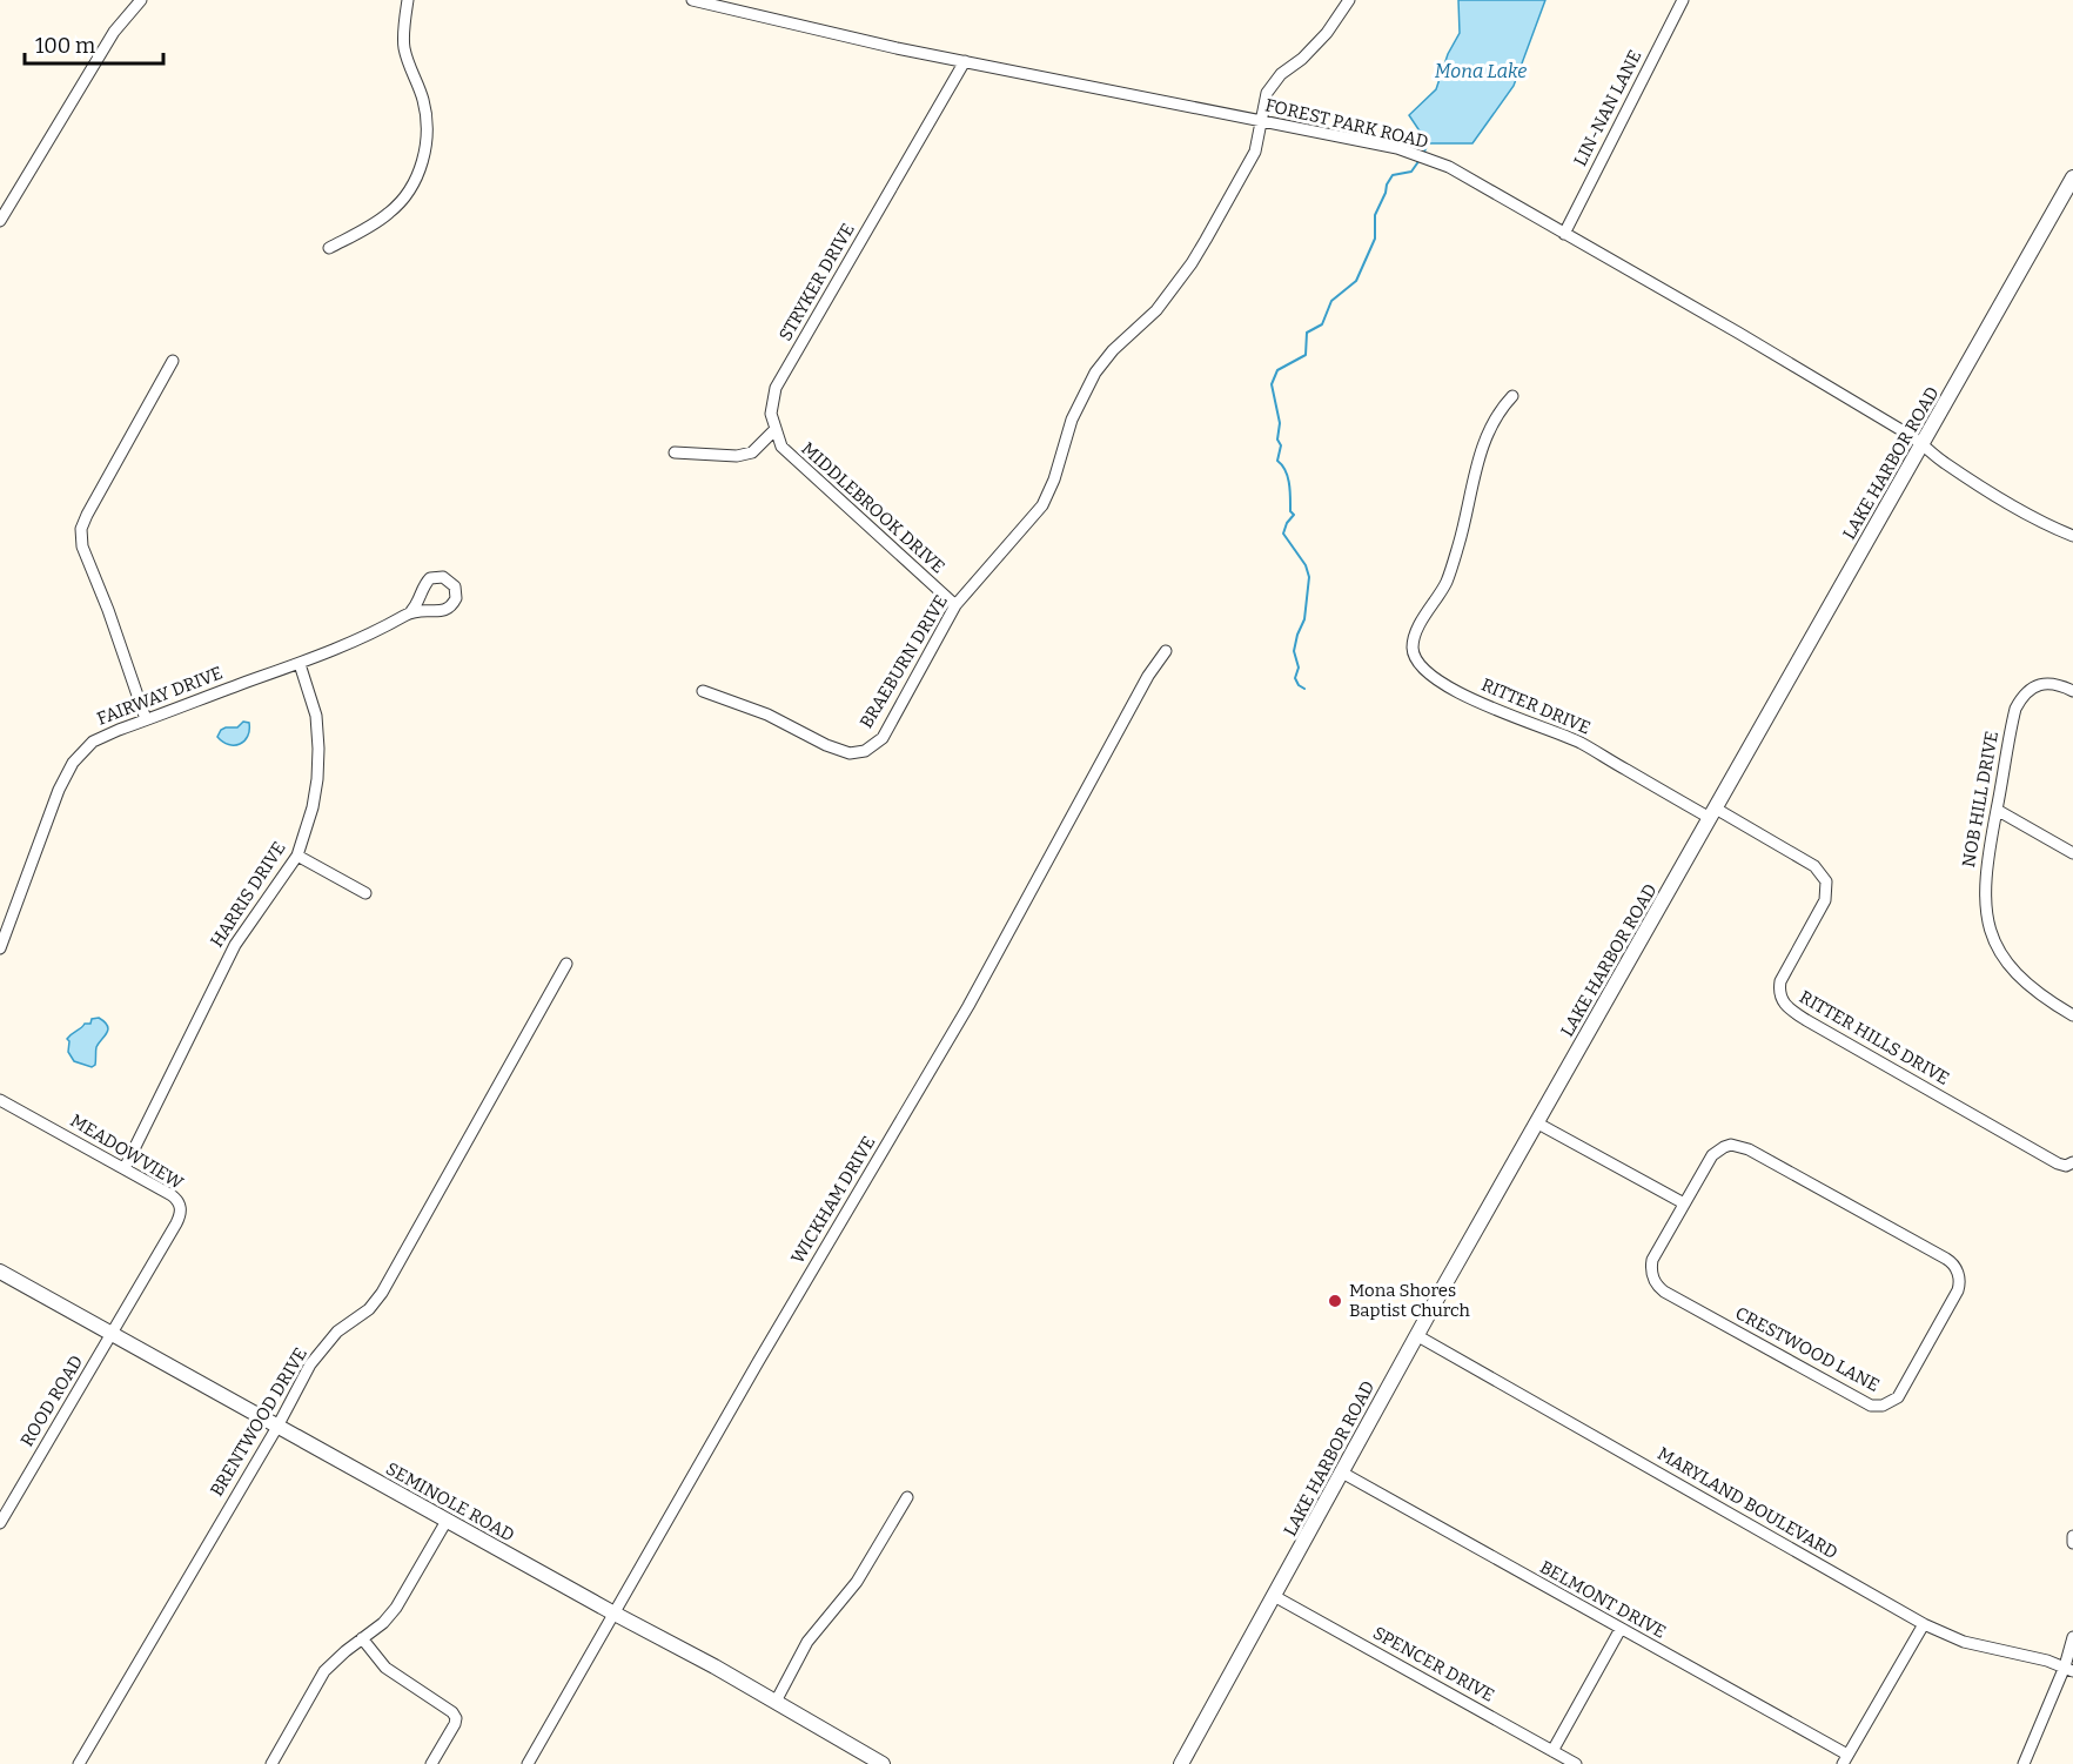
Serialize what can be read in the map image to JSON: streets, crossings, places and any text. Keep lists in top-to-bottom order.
{
  "streets": {
    "street": [
      "LIN-NAN LANE",
      "FOREST PARK ROAD",
      "STRYKER DRIVE",
      "LAKE HARBOR ROAD",
      "MIDDLEBROOK DRIVE",
      "BRAEBURN DRIVE",
      "FAIRWAY DRIVE",
      "RITTER DRIVE",
      "NOB HILL DRIVE",
      "HARRIS DRIVE",
      "RITTER HILLS DRIVE",
      "MEADOWVIEW",
      "WICKHAM DRIVE",
      "CRESTWOOD LANE",
      "ROOD ROAD",
      "BRENTWOOD DRIVE",
      "SEMINOLE ROAD",
      "MARYLAND BOULEVARD",
      "BELMONT DRIVE",
      "SPENCER DRIVE"
    ]
  },
  "crossings": [
    ["LIN-NAN LANE", "FOREST PARK ROAD"],
    ["FOREST PARK ROAD", "STRYKER DRIVE"],
    ["FOREST PARK ROAD", "LAKE HARBOR ROAD"],
    ["FOREST PARK ROAD", "BRAEBURN DRIVE"],
    ["STRYKER DRIVE", "MIDDLEBROOK DRIVE"],
    ["LAKE HARBOR ROAD", "RITTER DRIVE"],
    ["LAKE HARBOR ROAD", "RITTER HILLS DRIVE"],
    ["LAKE HARBOR ROAD", "MARYLAND BOULEVARD"],
    ["LAKE HARBOR ROAD", "BELMONT DRIVE"],
    ["LAKE HARBOR ROAD", "SPENCER DRIVE"],
    ["MIDDLEBROOK DRIVE", "BRAEBURN DRIVE"],
    ["FAIRWAY DRIVE", "HARRIS DRIVE"],
    ["RITTER DRIVE", "RITTER HILLS DRIVE"],
    ["HARRIS DRIVE", "MEADOWVIEW"],
    ["MEADOWVIEW", "ROOD ROAD"],
    ["MEADOWVIEW", "SEMINOLE ROAD"],
    ["WICKHAM DRIVE", "SEMINOLE ROAD"],
    ["ROOD ROAD", "SEMINOLE ROAD"],
    ["BRENTWOOD DRIVE", "SEMINOLE ROAD"]
  ],
  "water": ["Mona Lake"],
  "places": ["Mona Shores Baptist Church"],
  "scale_bar": "100 m"
}
